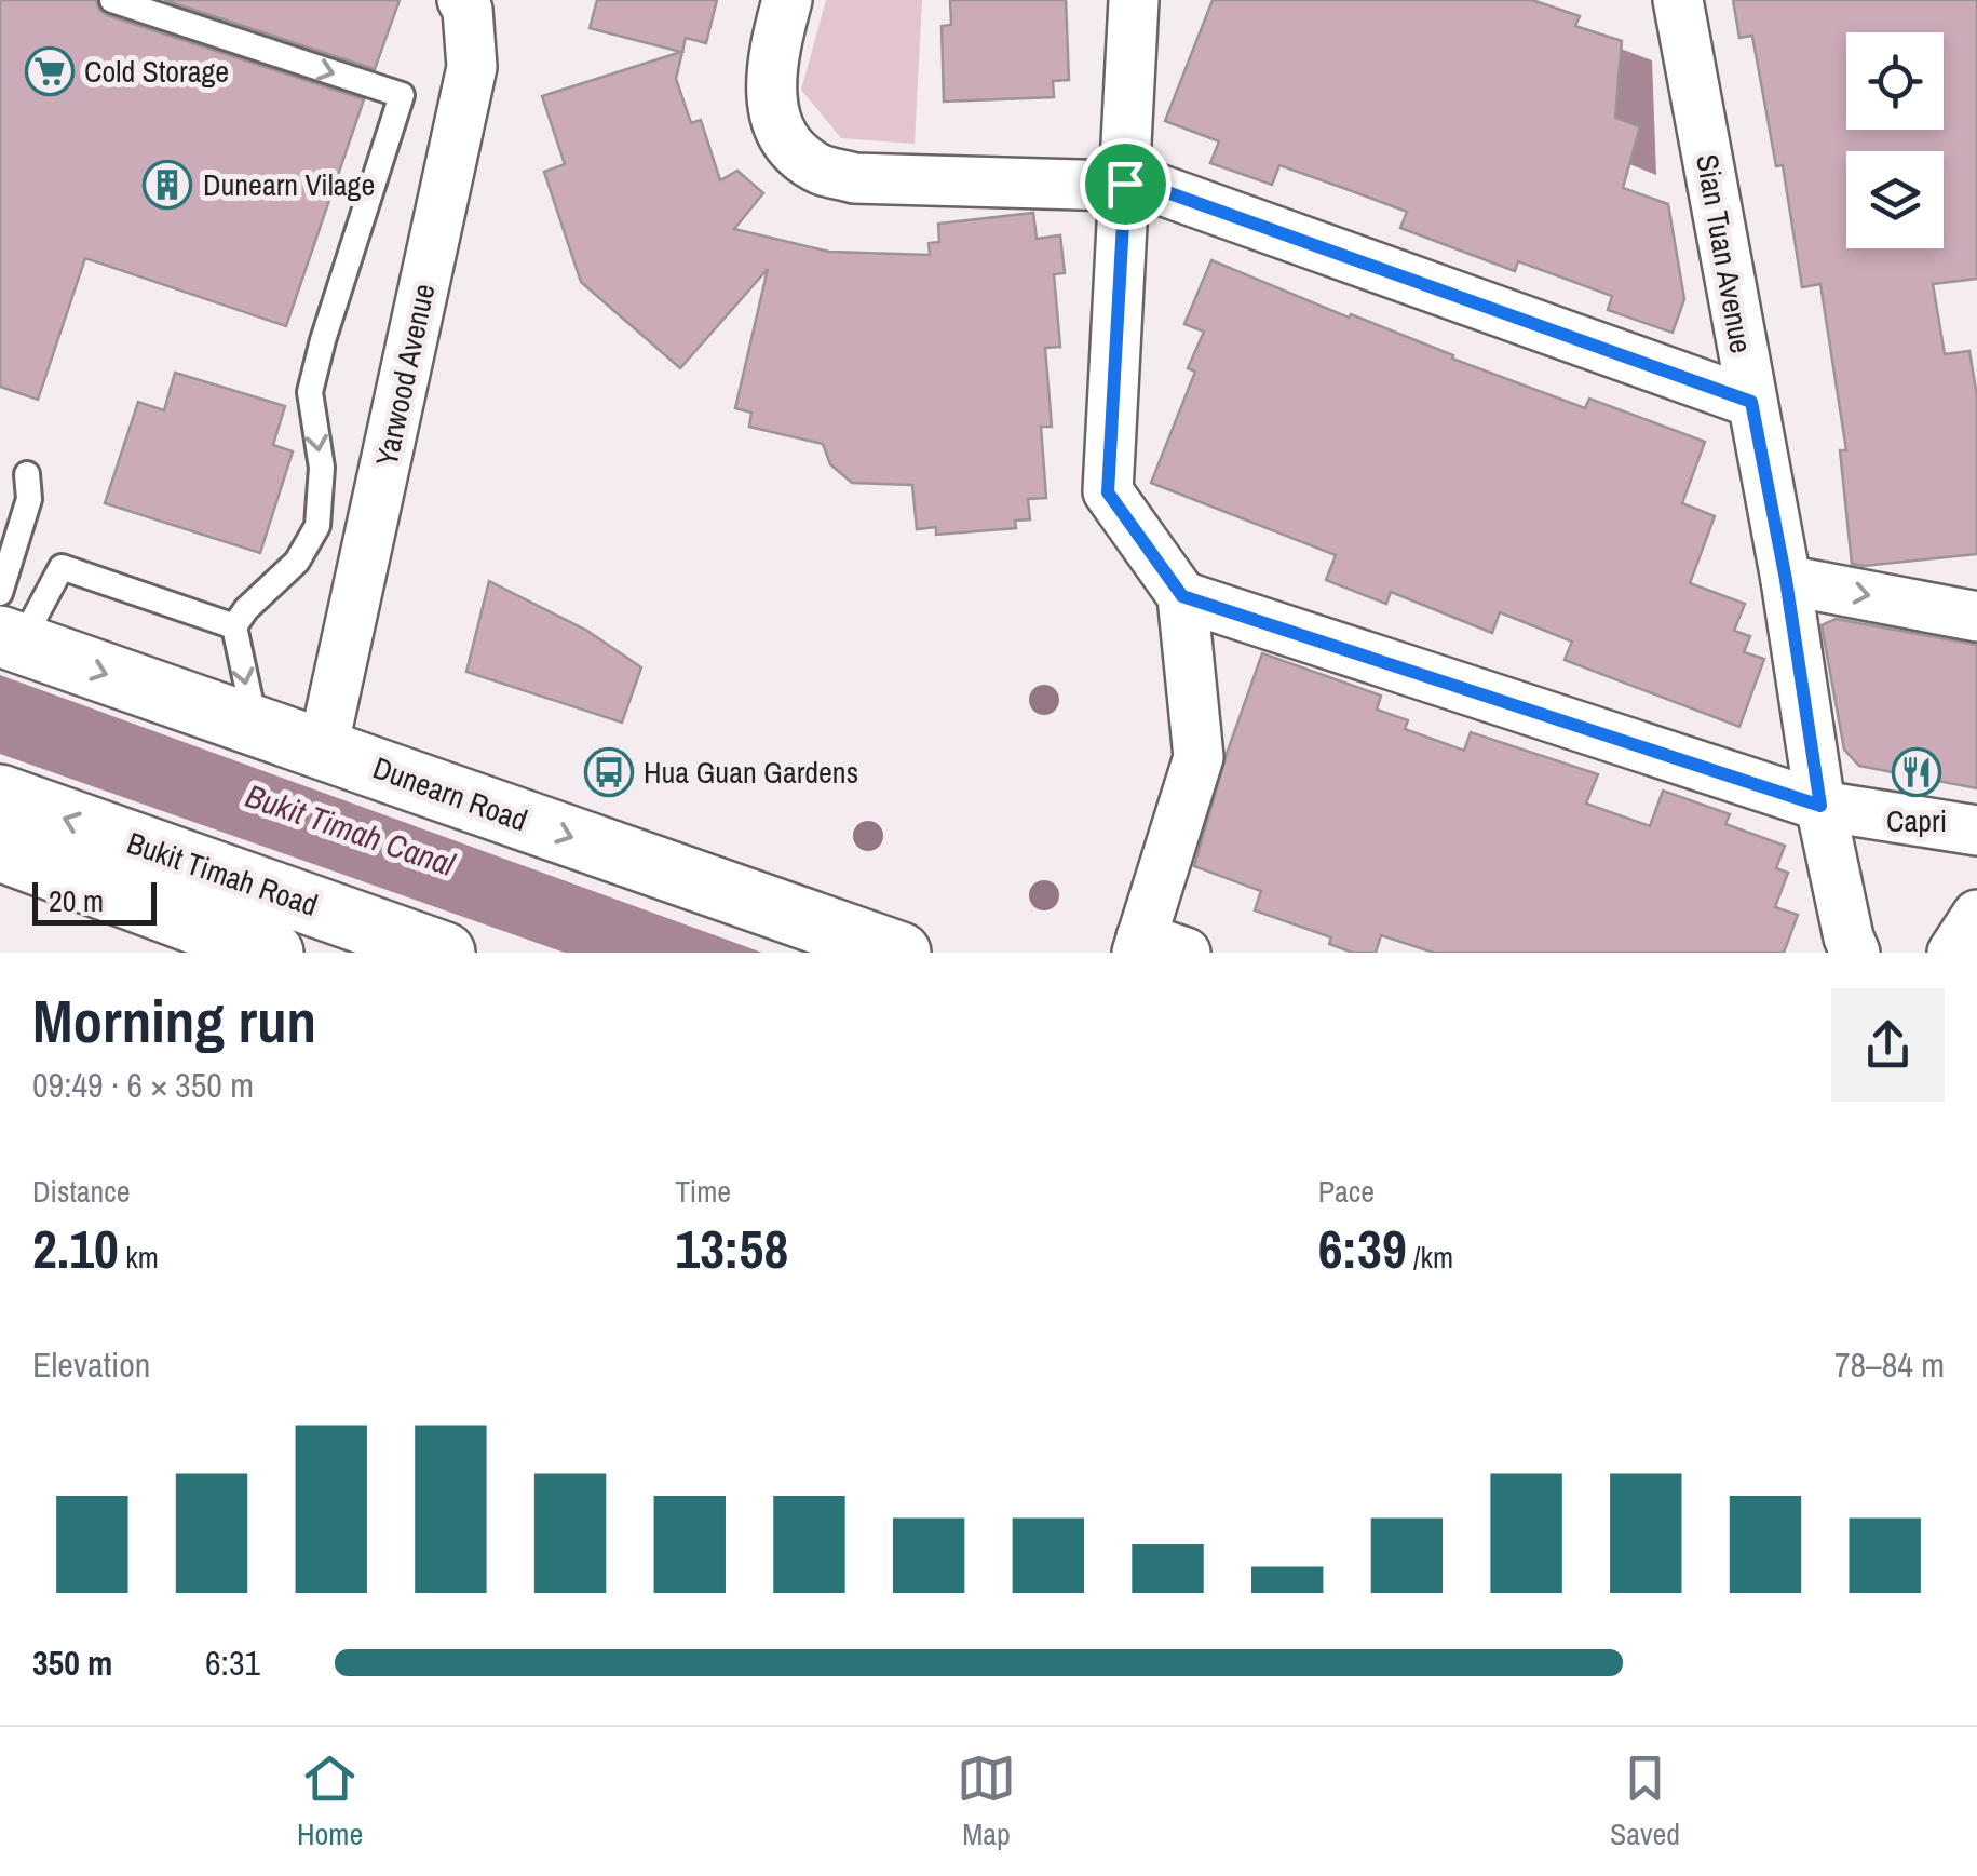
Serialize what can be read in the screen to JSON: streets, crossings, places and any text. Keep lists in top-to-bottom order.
{
  "streets": {
    "highway": ["Dunearn Road", "Bukit Timah Road"],
    "street": ["Sian Tuan Avenue", "Yarwood Avenue"]
  },
  "crossings": [
    ["Yarwood Avenue", "Dunearn Road"]
  ],
  "one_way": ["Dunearn Road"],
  "water": ["Bukit Timah Canal"],
  "places": {
    "supermarket": ["Cold Storage"],
    "building": ["Dunearn Vilage"],
    "bus stop": ["Hua Guan Gardens"],
    "restaurant": ["Capri"]
  },
  "scale_bar": "20 m",
  "page": {
    "scale": "20 m",
    "heading": ["Morning run", "09:49 · 6 × 350 m"],
    "stats": [
      ["Distance", "2.10 km"],
      ["Time", "13:58"],
      ["Pace", "6:39 /km"]
    ],
    "chart": ["Elevation", "78–84 m"],
    "list": [
      {
        "name": "350 m",
        "note": "6:31"
      }
    ],
    "tabs": ["Home", "Map", "Saved"]
  }
}
